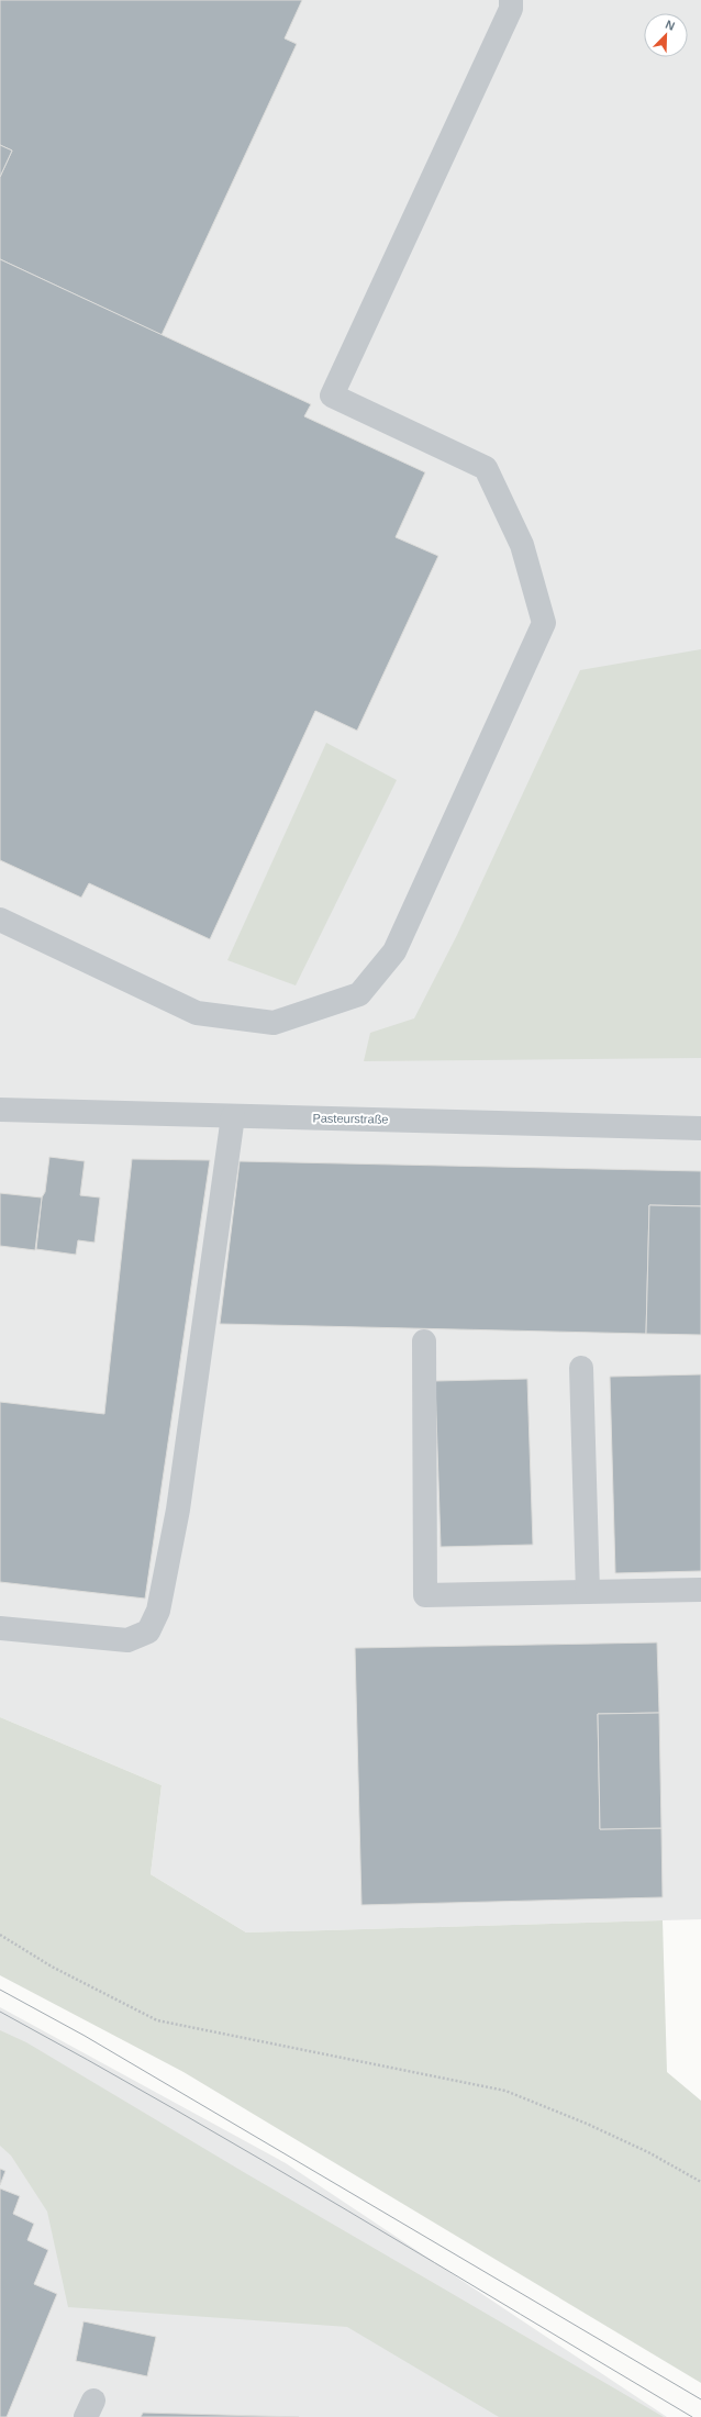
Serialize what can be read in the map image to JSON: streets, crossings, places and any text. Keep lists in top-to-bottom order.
{
  "streets": {
    "street": ["Pasteurstraße"]
  },
  "north": "top right"
}
